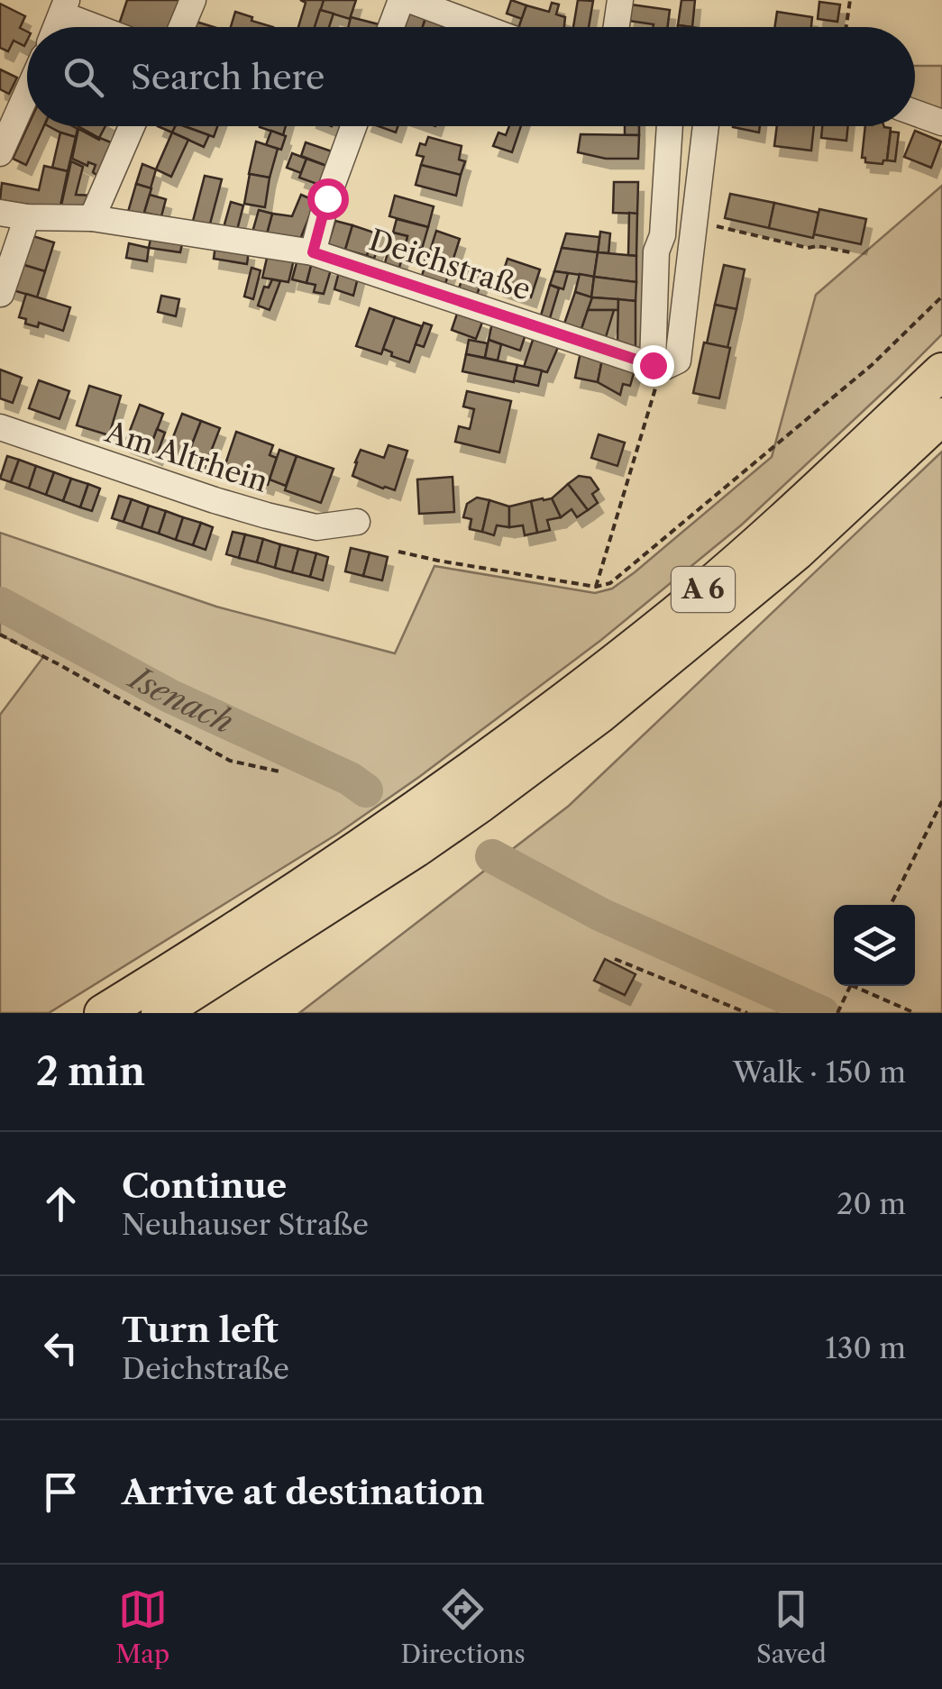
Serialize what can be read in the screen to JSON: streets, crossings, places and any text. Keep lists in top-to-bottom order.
{
  "streets": {
    "highway": ["A 6"],
    "street": ["Deichstraße", "Am Altrhein"]
  },
  "water": ["Isenach"],
  "page": {
    "search": "Search here",
    "heading": ["2 min", "Walk · 150 m"],
    "list": [
      ["Continue", "Neuhauser Straße", "20 m"],
      ["Turn left", "Deichstraße", "130 m"],
      "Arrive at destination"
    ],
    "nav": ["Map", "Directions", "Saved"]
  }
}
